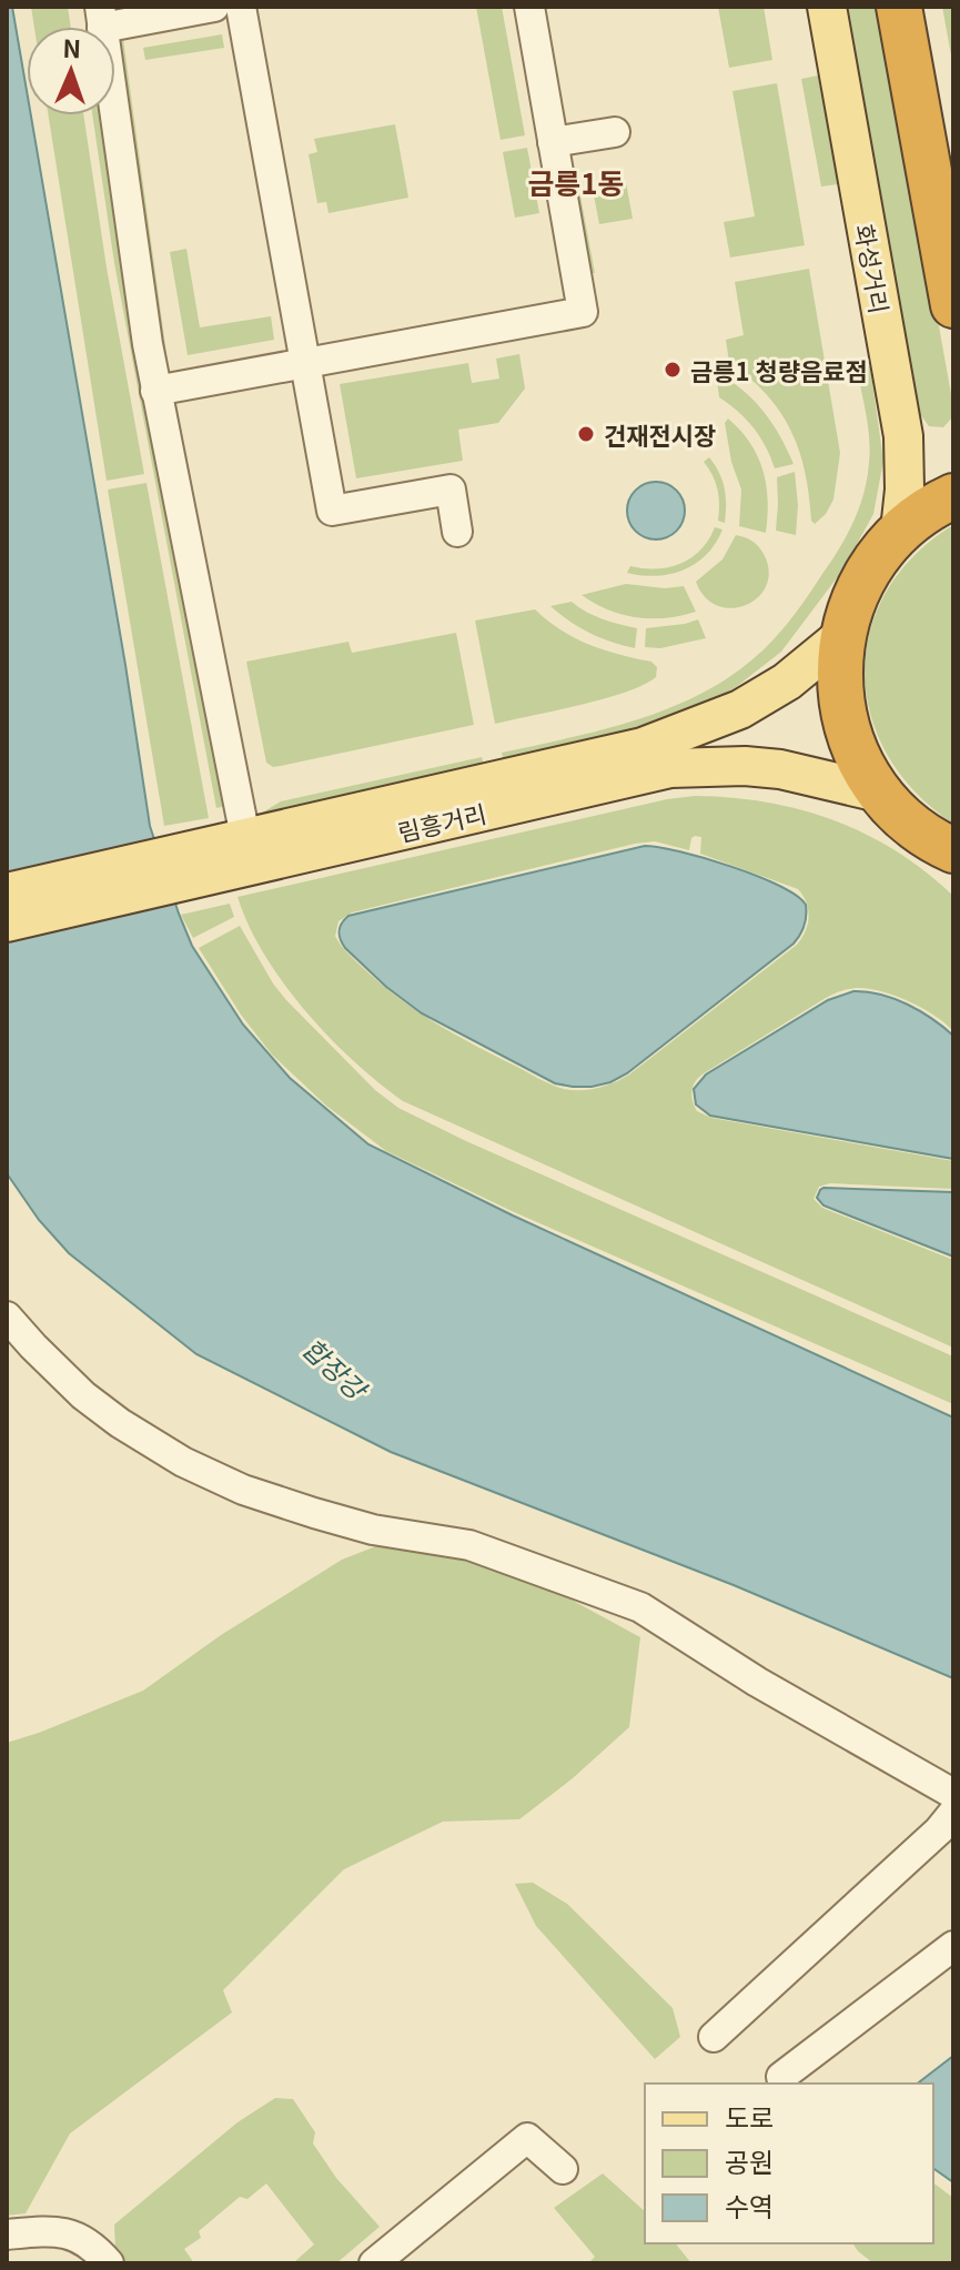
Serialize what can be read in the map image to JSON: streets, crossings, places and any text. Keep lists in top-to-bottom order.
{
  "streets": {
    "main road": ["화성거리", "림흥거리"]
  },
  "districts": ["금릉1동"],
  "water": ["합장강"],
  "places": ["금릉1 청량음료점", "건재전시장"],
  "legend": ["도로", "공원", "수역"],
  "north": "top"
}
